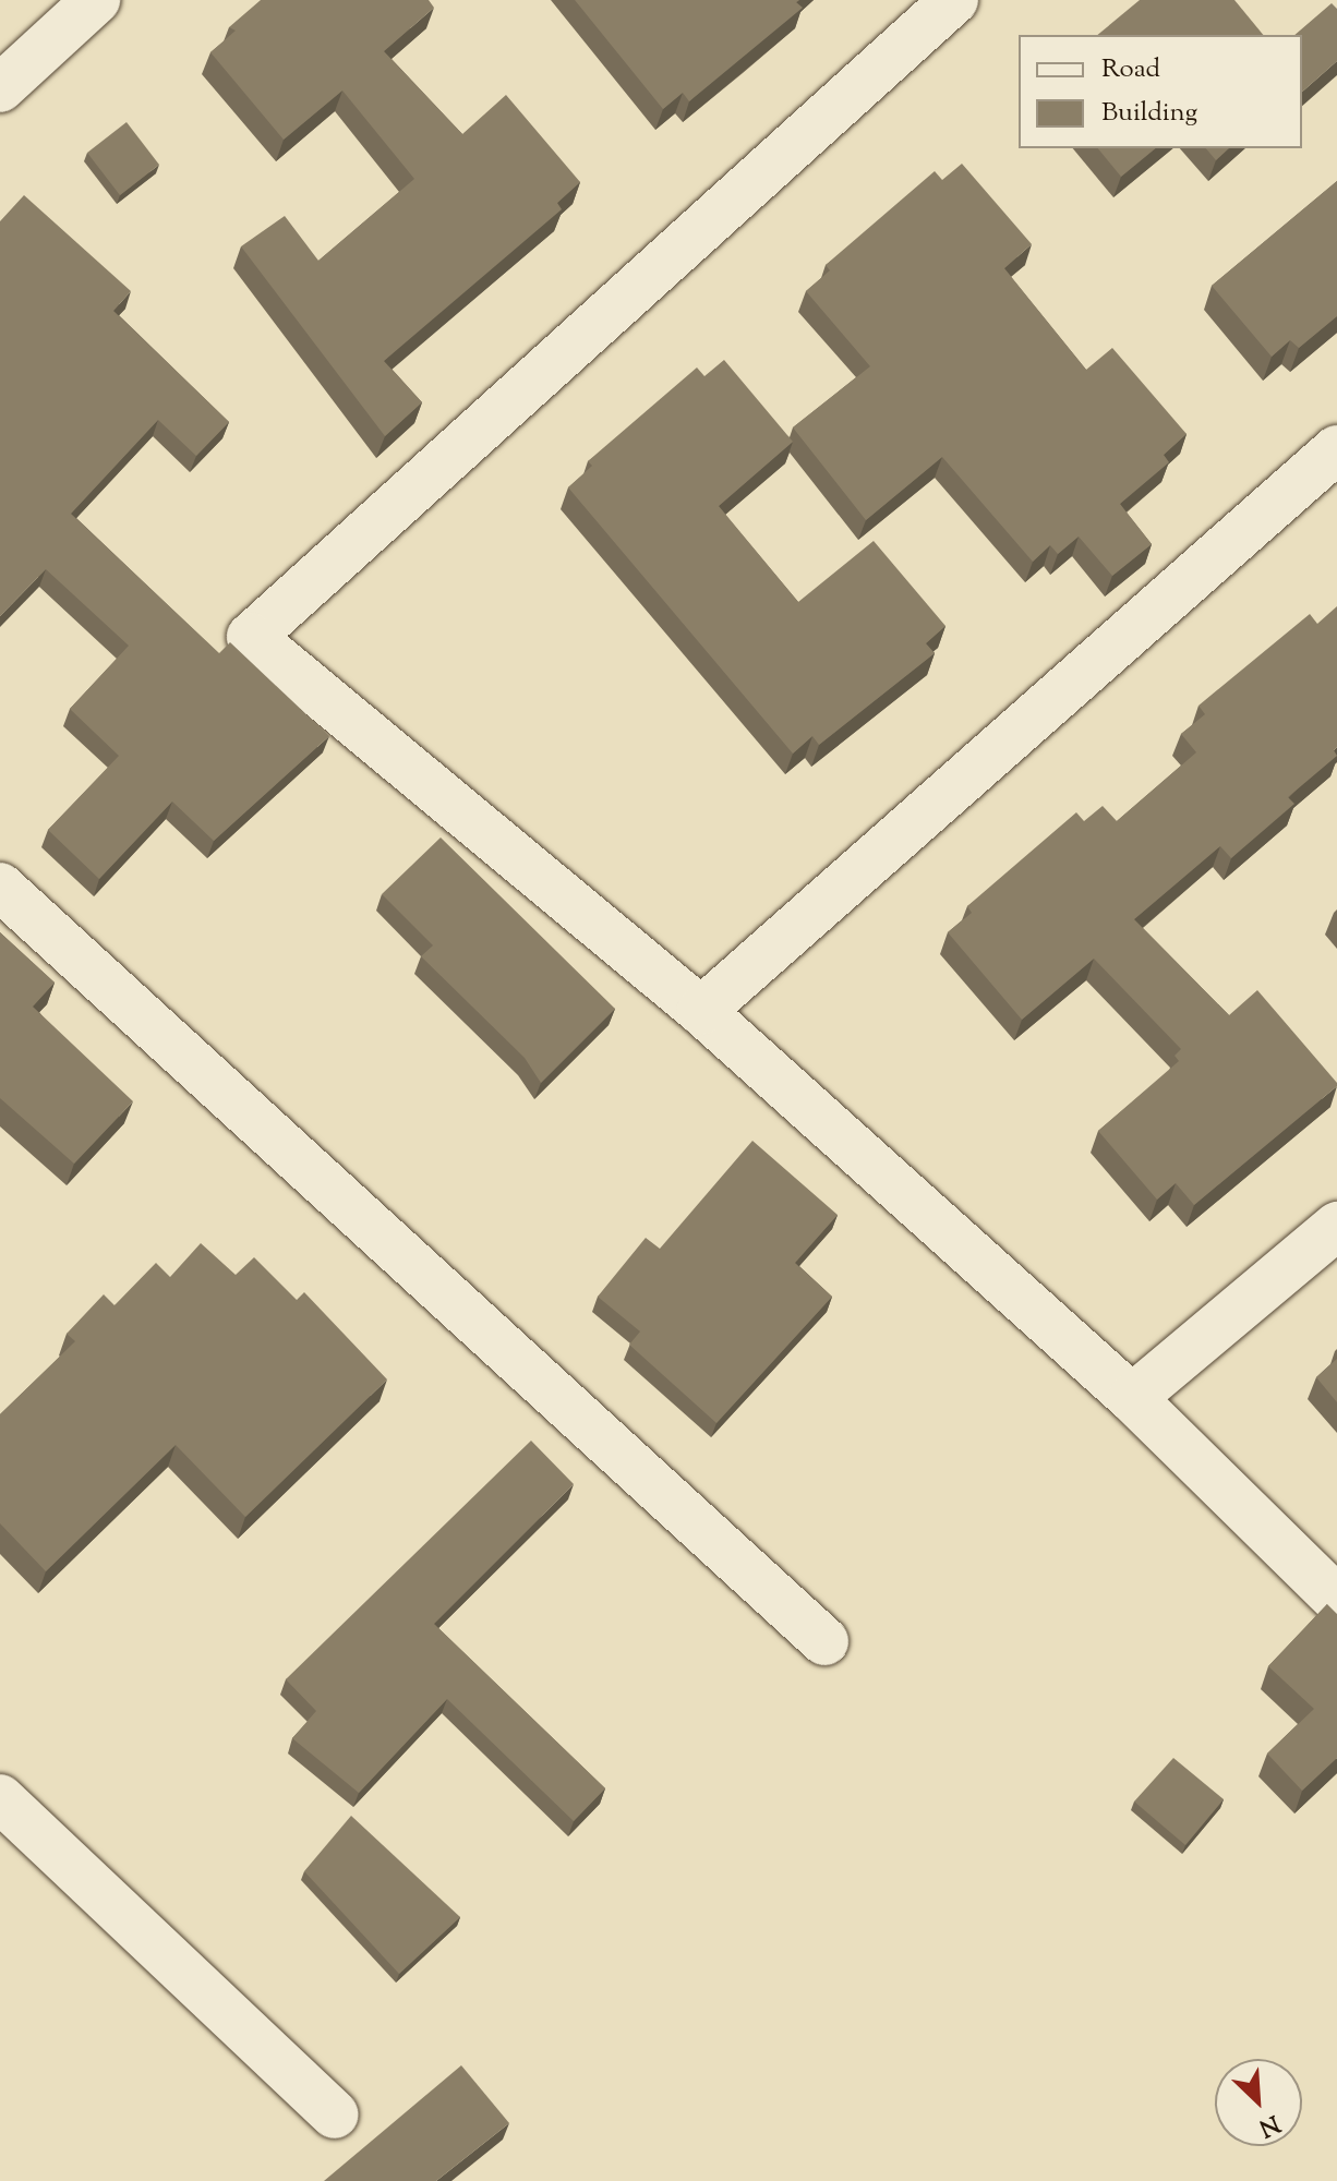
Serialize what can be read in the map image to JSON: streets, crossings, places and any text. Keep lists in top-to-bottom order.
{
  "legend": ["Road", "Building"],
  "north": "bottom right"
}
